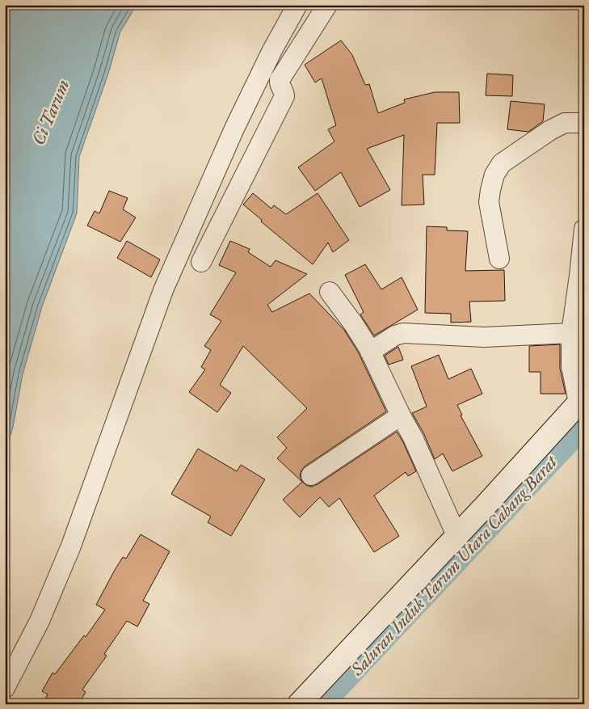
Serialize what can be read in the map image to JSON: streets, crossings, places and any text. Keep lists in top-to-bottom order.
{
  "water": ["Ci Tarum", "Saluran Induk Tarum Utara Cabang Barat"]
}
